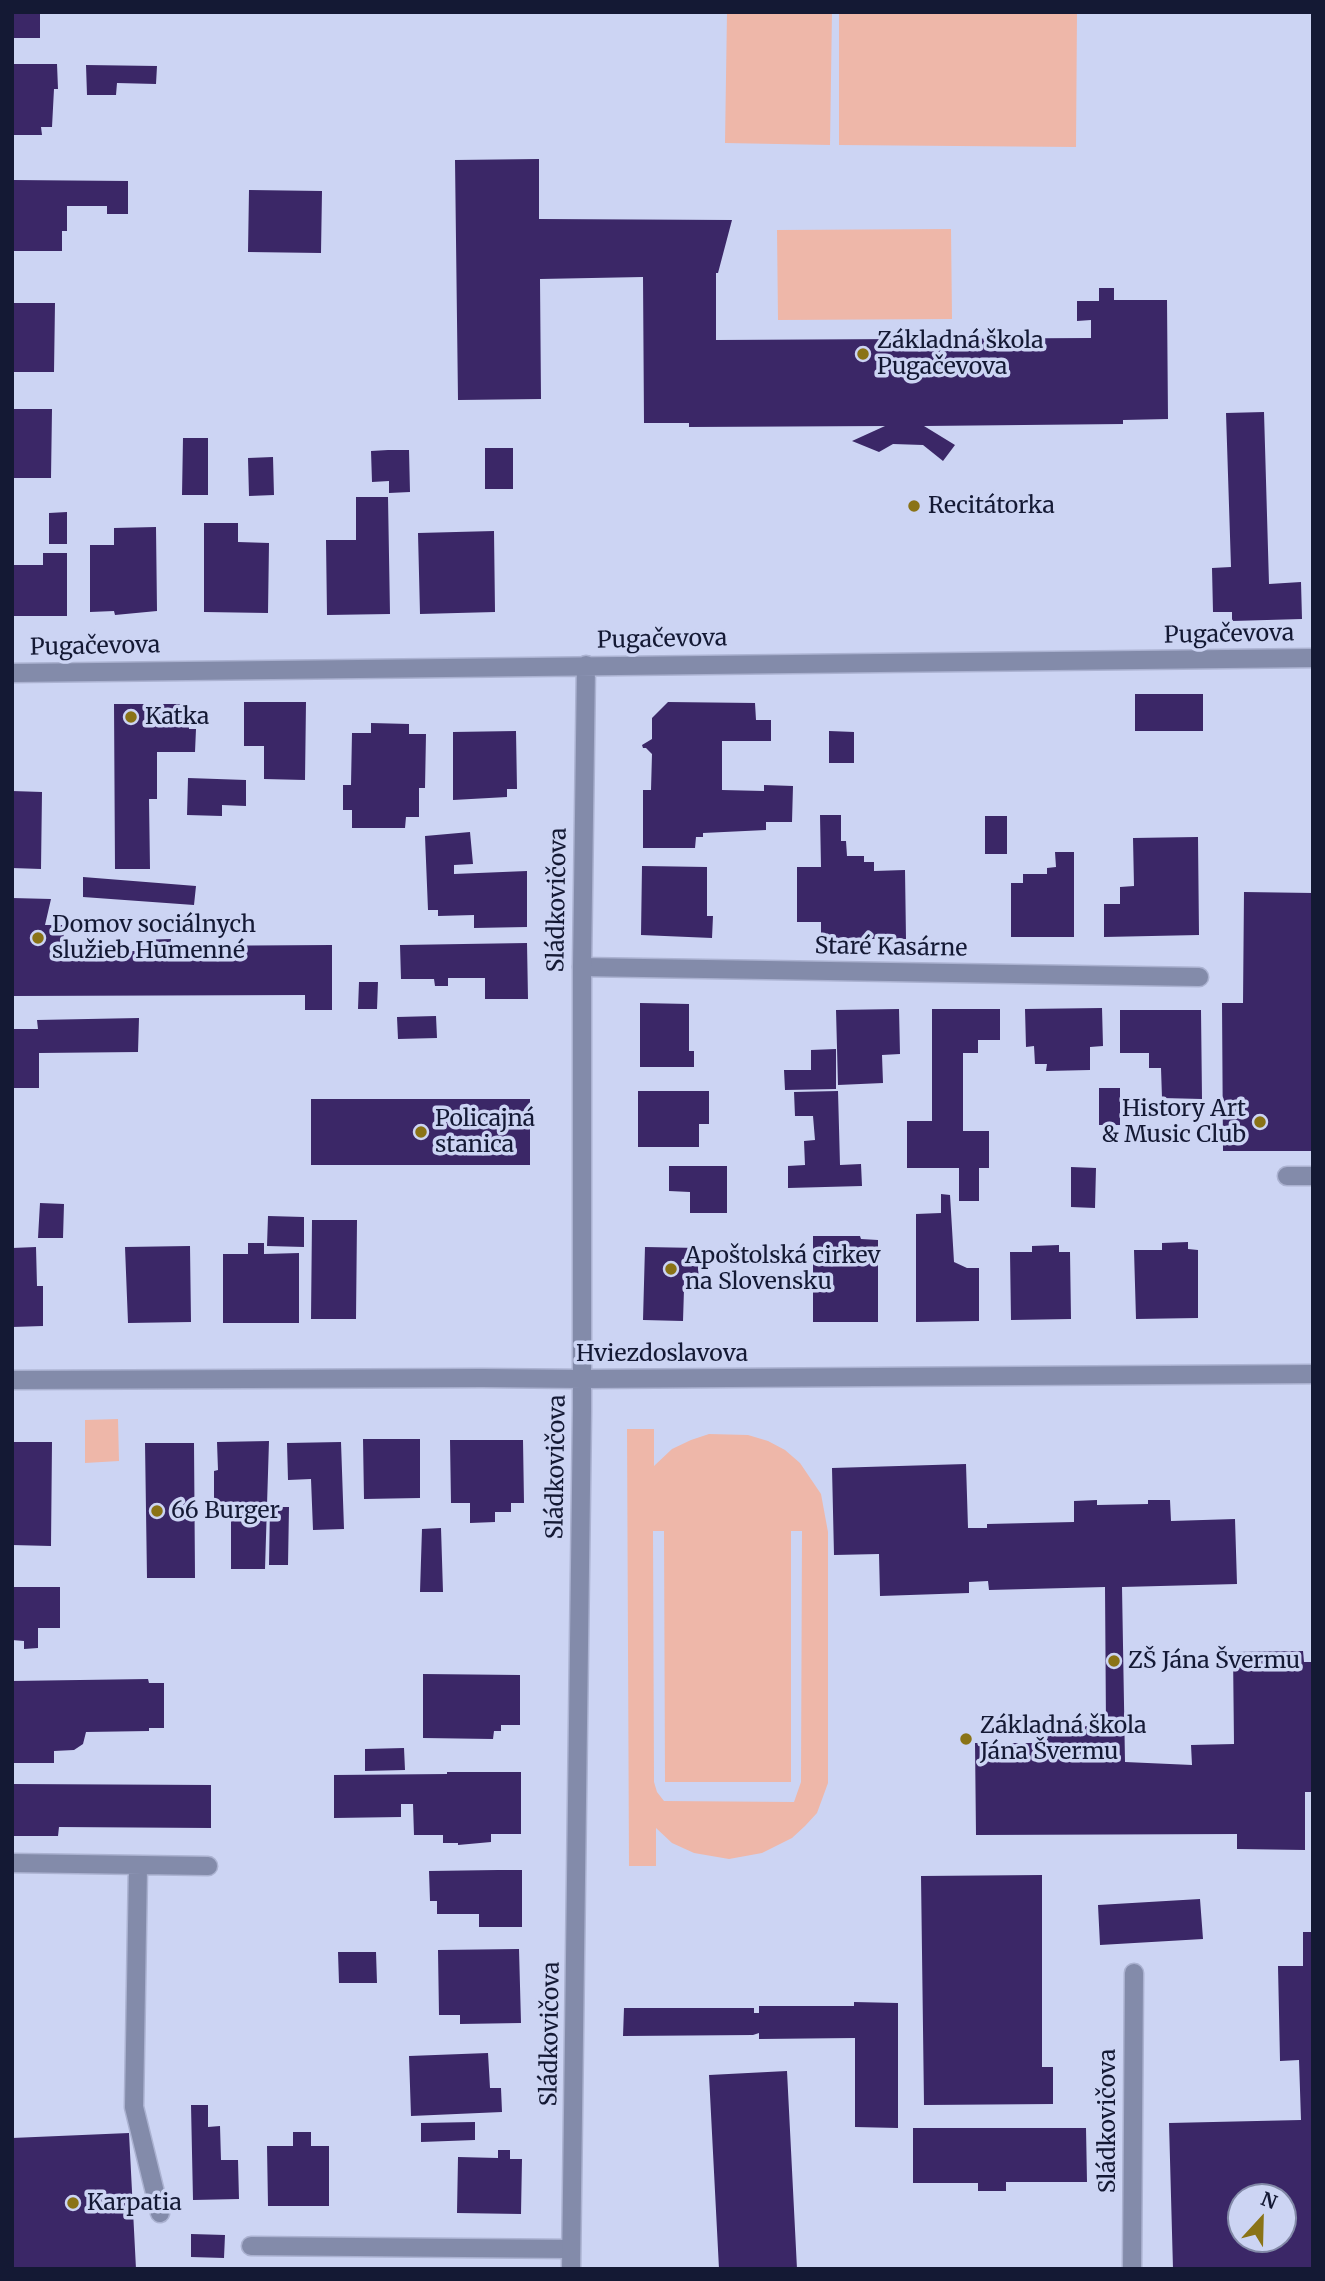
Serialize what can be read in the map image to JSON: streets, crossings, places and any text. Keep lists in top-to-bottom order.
{
  "streets": {
    "street": [
      "Pugačevova",
      "Sládkovičova",
      "Staré Kasárne",
      "Hviezdoslavova"
    ]
  },
  "crossings": [
    ["Pugačevova", "Sládkovičova"],
    ["Sládkovičova", "Staré Kasárne"],
    ["Sládkovičova", "Hviezdoslavova"]
  ],
  "places": [
    "Základná škola Pugačevova",
    "Recitátorka",
    "Katka",
    "Domov sociálnych služieb Humenné",
    "History Art & Music Club",
    "Policajná stanica",
    "Apoštolská cirkev na Slovensku",
    "66 Burger",
    "ZŠ Jána Švermu",
    "Základná škola Jána Švermu",
    "Karpatia"
  ],
  "north": "top"
}
